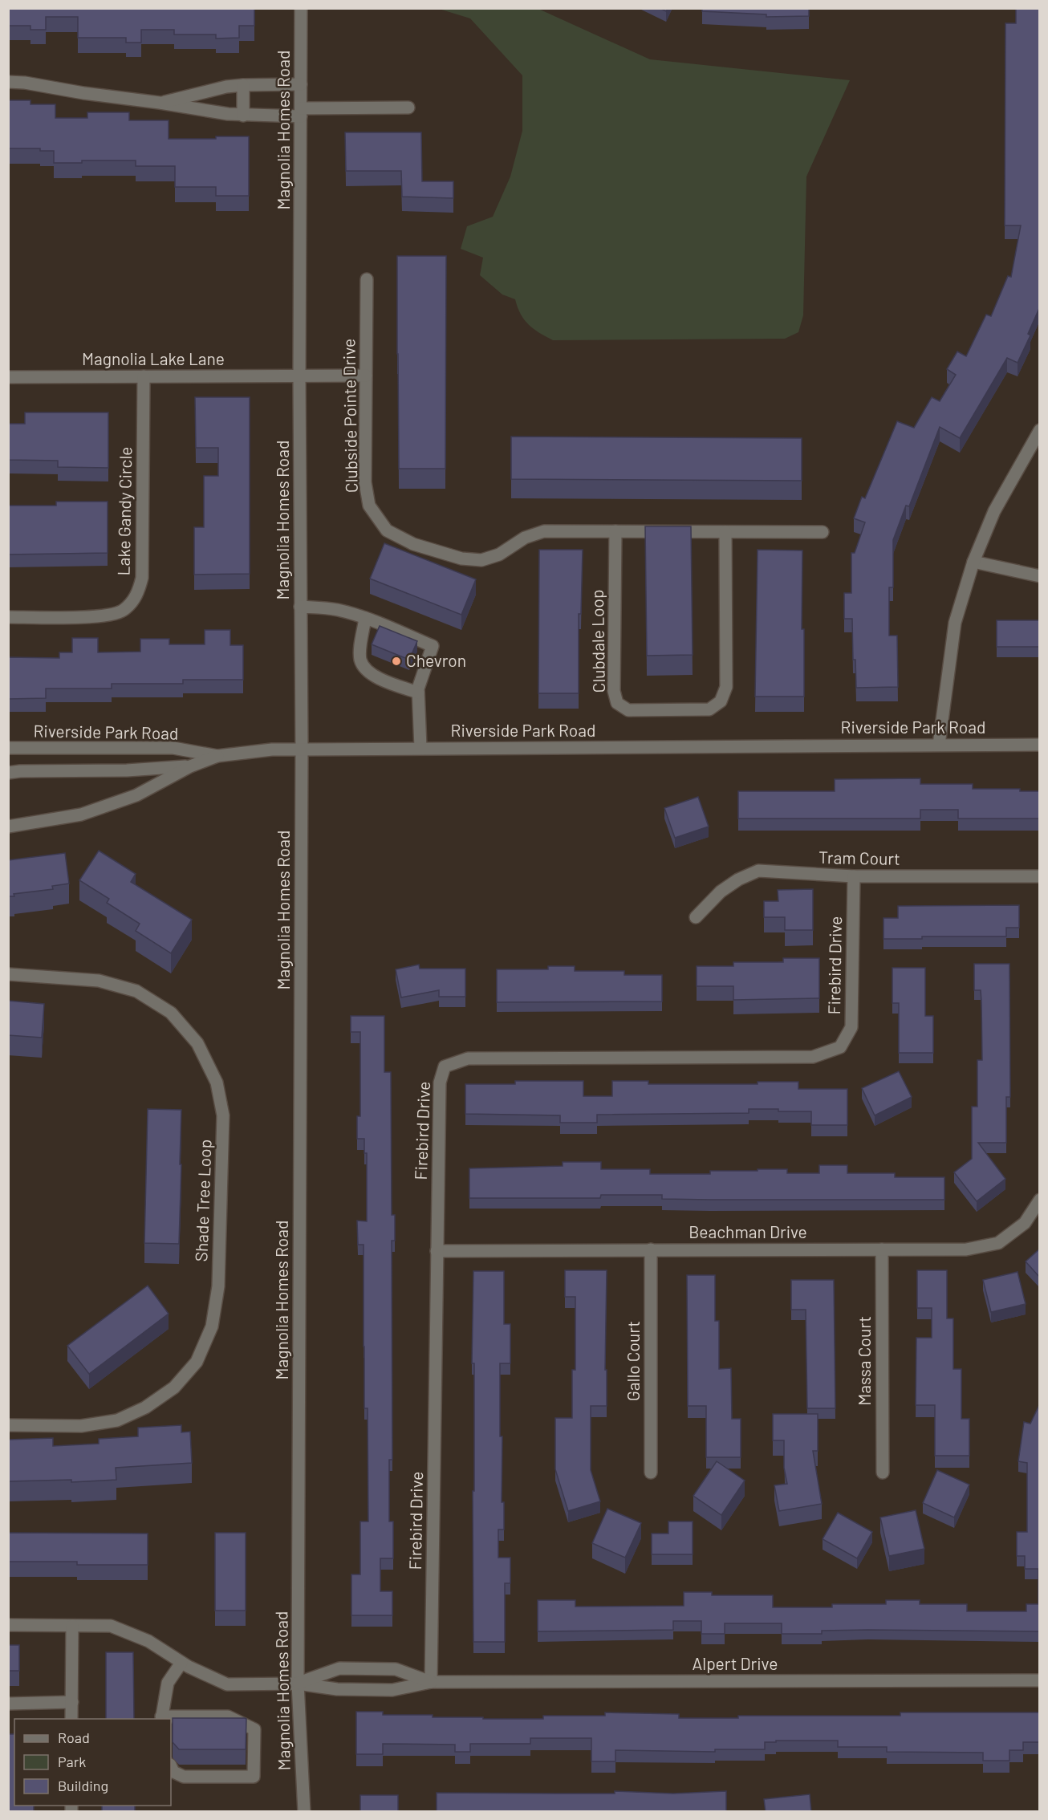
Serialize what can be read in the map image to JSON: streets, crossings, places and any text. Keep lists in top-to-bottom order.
{
  "streets": {
    "street": [
      "Magnolia Homes Road",
      "Magnolia Lake Lane",
      "Clubside Pointe Drive",
      "Lake Gandy Circle",
      "Clubdale Loop",
      "Riverside Park Road",
      "Tram Court",
      "Firebird Drive",
      "Shade Tree Loop",
      "Beachman Drive",
      "Gallo Court",
      "Massa Court",
      "Alpert Drive"
    ]
  },
  "crossings": [
    ["Magnolia Homes Road", "Magnolia Lake Lane"],
    ["Magnolia Homes Road", "Riverside Park Road"],
    ["Magnolia Homes Road", "Alpert Drive"],
    ["Magnolia Lake Lane", "Clubside Pointe Drive"],
    ["Magnolia Lake Lane", "Lake Gandy Circle"],
    ["Clubside Pointe Drive", "Clubdale Loop"],
    ["Tram Court", "Firebird Drive"],
    ["Firebird Drive", "Beachman Drive"],
    ["Firebird Drive", "Alpert Drive"],
    ["Beachman Drive", "Gallo Court"],
    ["Beachman Drive", "Massa Court"]
  ],
  "places": ["Chevron"],
  "legend": ["Road", "Park", "Building"]
}
